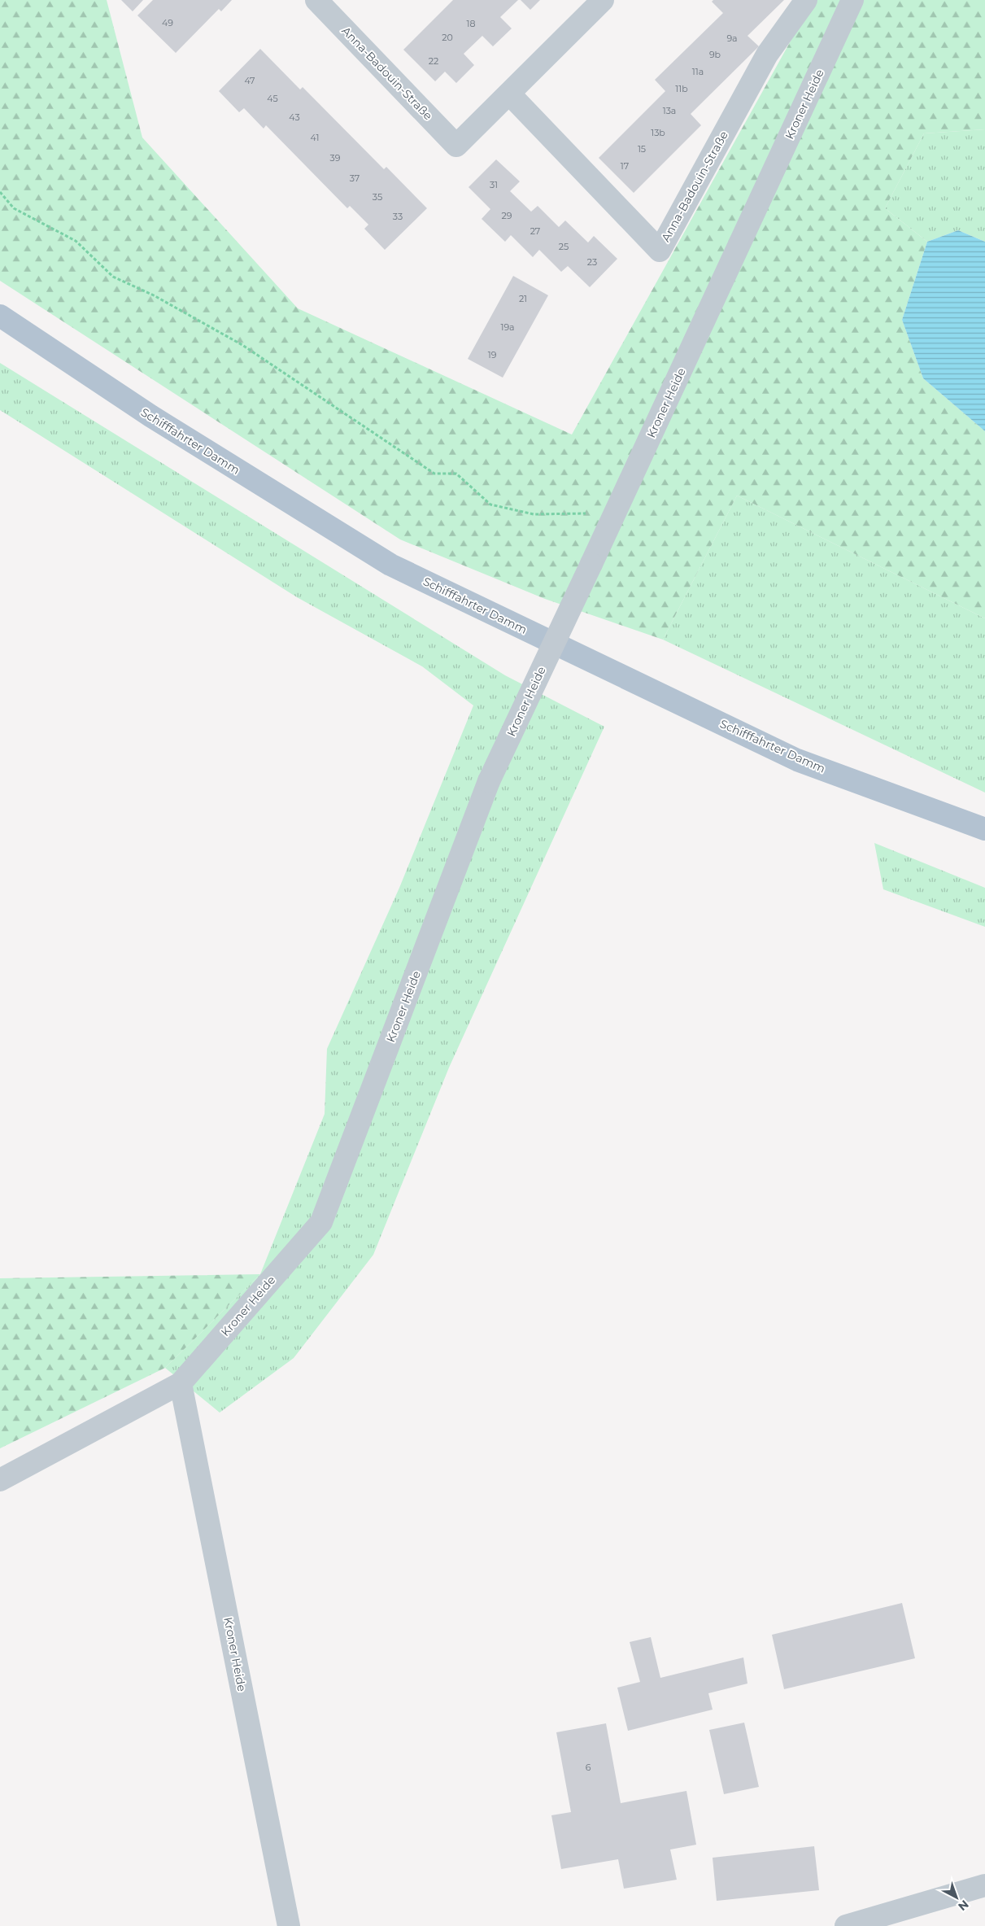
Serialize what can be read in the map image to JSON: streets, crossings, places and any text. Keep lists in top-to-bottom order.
{
  "streets": {
    "main road": ["Schifffahrter Damm"],
    "street": ["Anna-Badouin-Straße", "Kroner Heide"]
  },
  "house_numbers": [
    "49",
    "18",
    "20",
    "9a",
    "9b",
    "22",
    "11a",
    "47",
    "11b",
    "45",
    "13a",
    "43",
    "13b",
    "41",
    "15",
    "39",
    "17",
    "37",
    "31",
    "35",
    "29",
    "33",
    "27",
    "25",
    "23",
    "21",
    "19a",
    "19",
    "6"
  ],
  "north": "bottom right"
}
